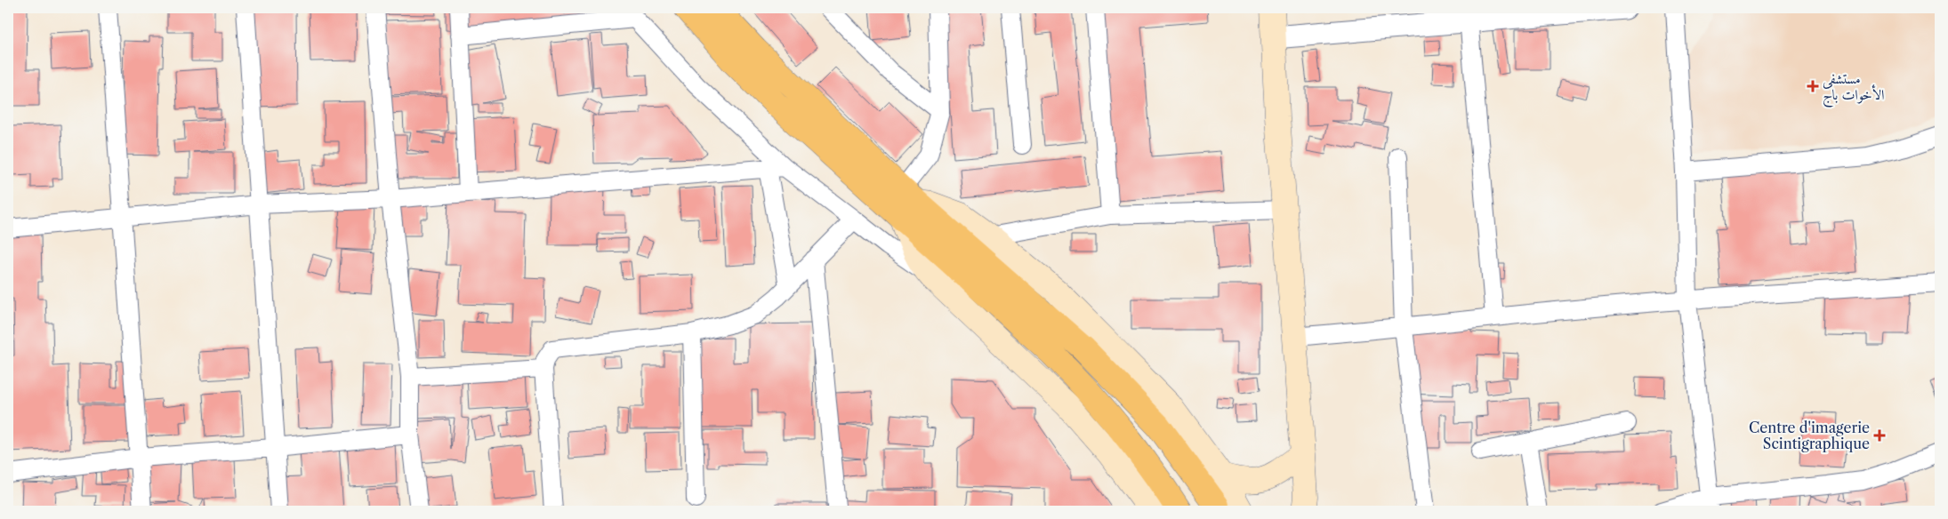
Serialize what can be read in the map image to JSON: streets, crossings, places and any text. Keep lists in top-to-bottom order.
{
  "places": {
    "health": ["مستشفى الأخوات باج", "Centre d'imagerie Scintigraphique"]
  }
}
